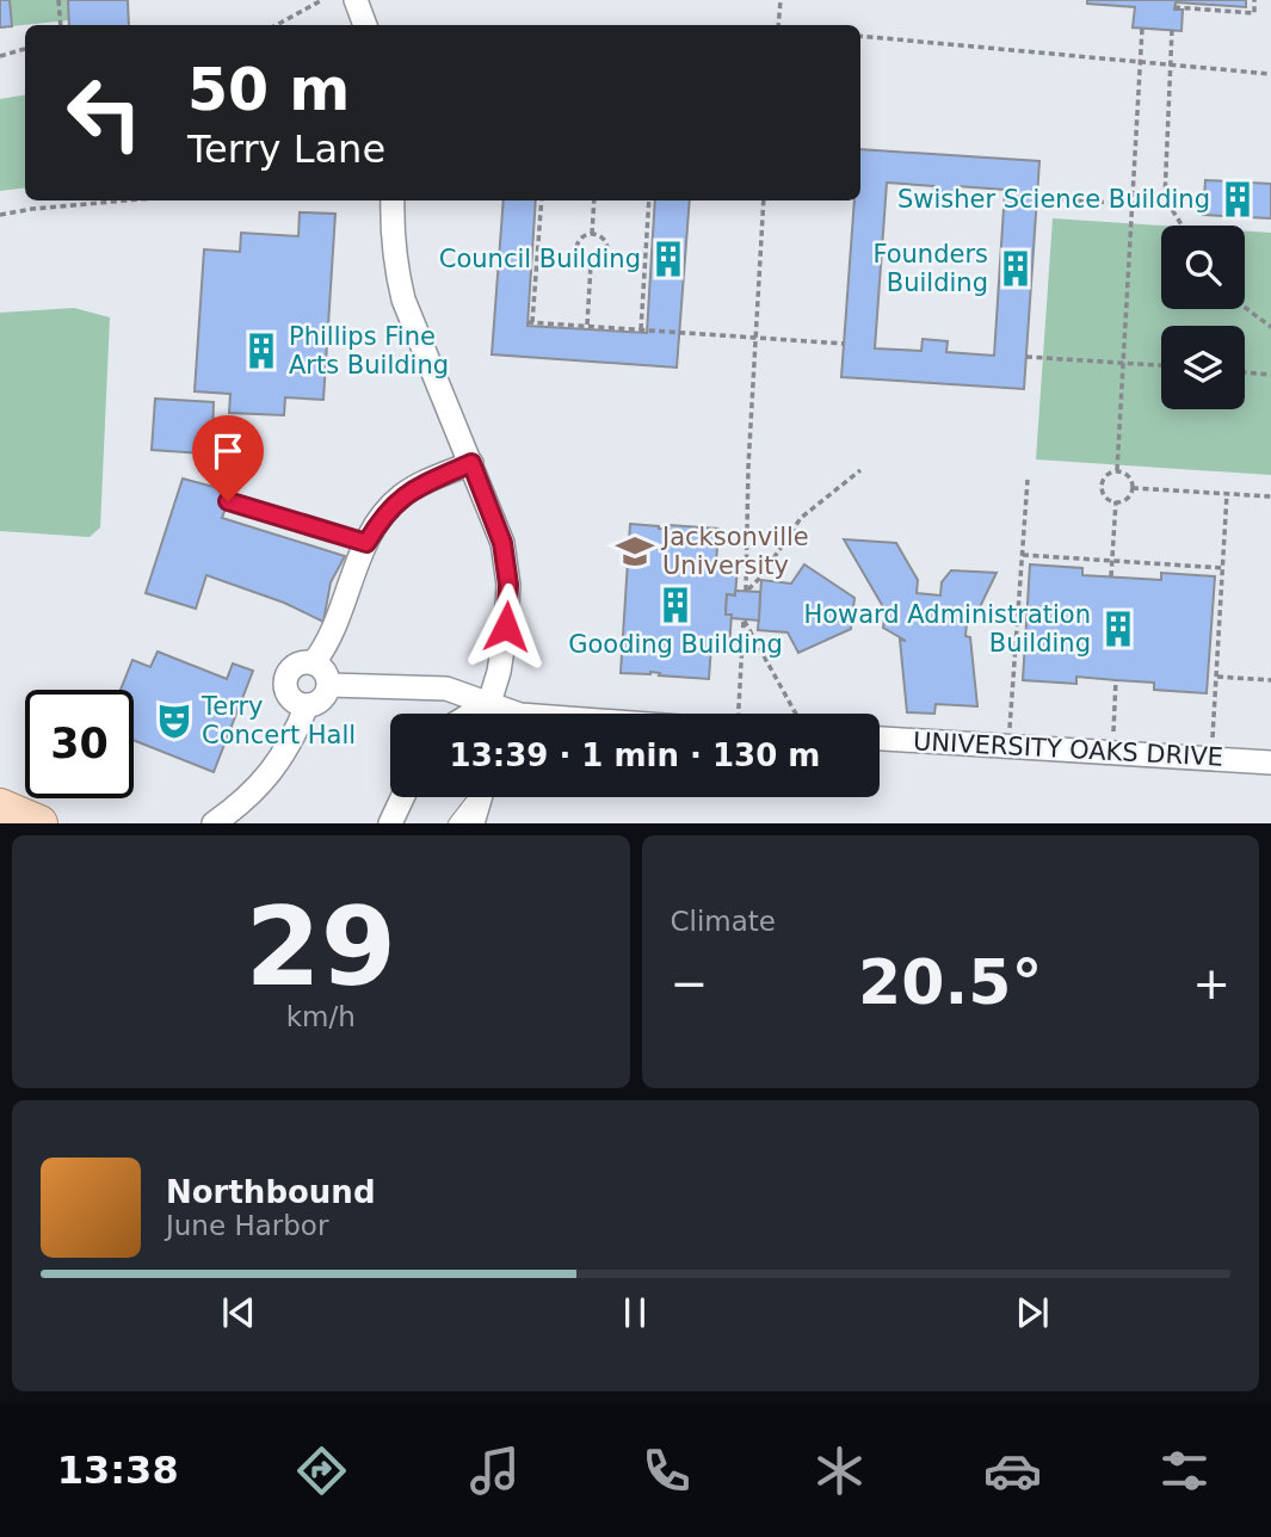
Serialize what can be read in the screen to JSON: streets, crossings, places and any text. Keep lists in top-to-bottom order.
{
  "streets": {
    "street": ["UNIVERSITY OAKS DRIVE"]
  },
  "places": {
    "building": [
      "Swisher Science Building",
      "Council Building",
      "Founders Building",
      "Phillips Fine Arts Building",
      "Gooding Building",
      "Howard Administration Building"
    ],
    "school or university": ["Jacksonville University"],
    "theatre": ["Terry Concert Hall"]
  },
  "page": {
    "turn": ["50 m", "Terry Lane"],
    "limit": "30",
    "trip": "13:39 · 1 min · 130 m",
    "tile": [
      ["29", "km/h"],
      "Climate"
    ],
    "heat": ["−", "20.5°", "+"],
    "song": ["Northbound", "June Harbor"],
    "tabs": "13:38"
  }
}
